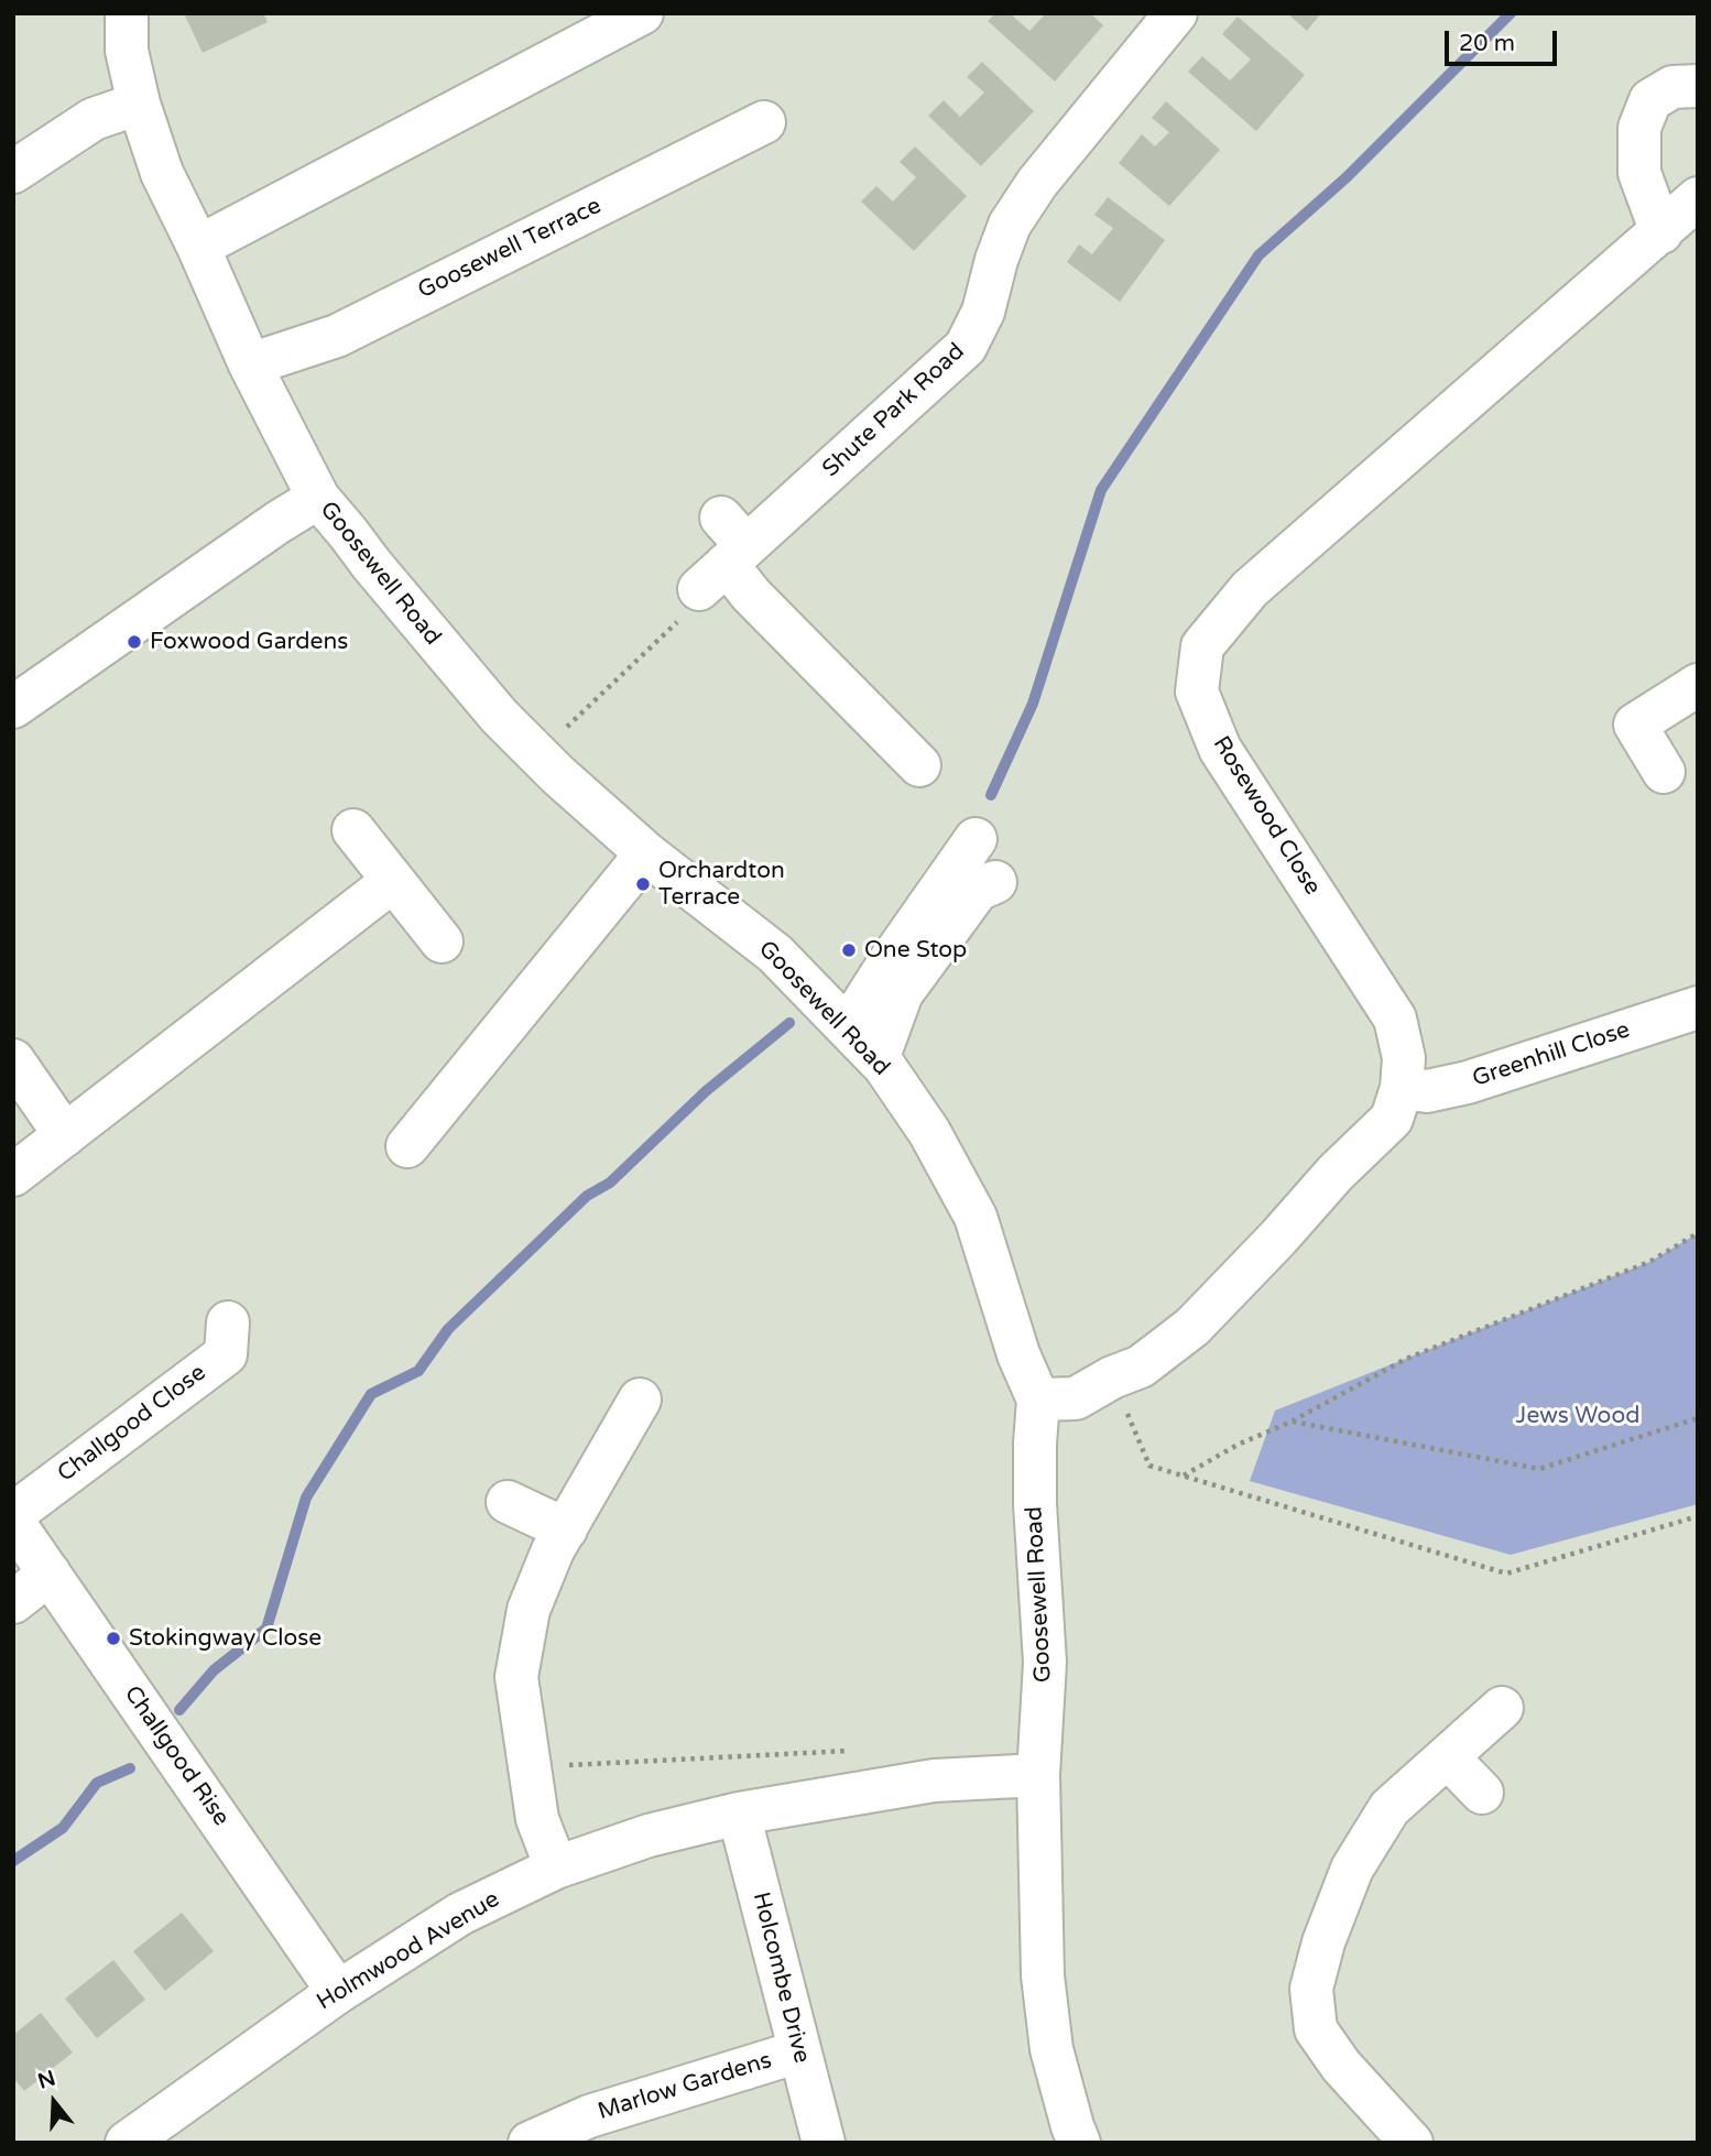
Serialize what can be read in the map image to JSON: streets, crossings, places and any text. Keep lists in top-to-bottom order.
{
  "streets": {
    "street": [
      "Goosewell Terrace",
      "Shute Park Road",
      "Goosewell Road",
      "Rosewood Close",
      "Greenhill Close",
      "Challgood Close",
      "Challgood Rise",
      "Holmwood Avenue",
      "Holcombe Drive",
      "Marlow Gardens"
    ]
  },
  "crossings": [
    ["Goosewell Terrace", "Goosewell Road"],
    ["Goosewell Road", "Rosewood Close"],
    ["Goosewell Road", "Holmwood Avenue"],
    ["Rosewood Close", "Greenhill Close"],
    ["Challgood Rise", "Holmwood Avenue"],
    ["Holmwood Avenue", "Holcombe Drive"],
    ["Holcombe Drive", "Marlow Gardens"]
  ],
  "parks": ["Jews Wood"],
  "places": [
    "Foxwood Gardens",
    "Orchardton Terrace",
    "One Stop",
    "Stokingway Close"
  ],
  "scale_bar": "20 m",
  "north": "top"
}
